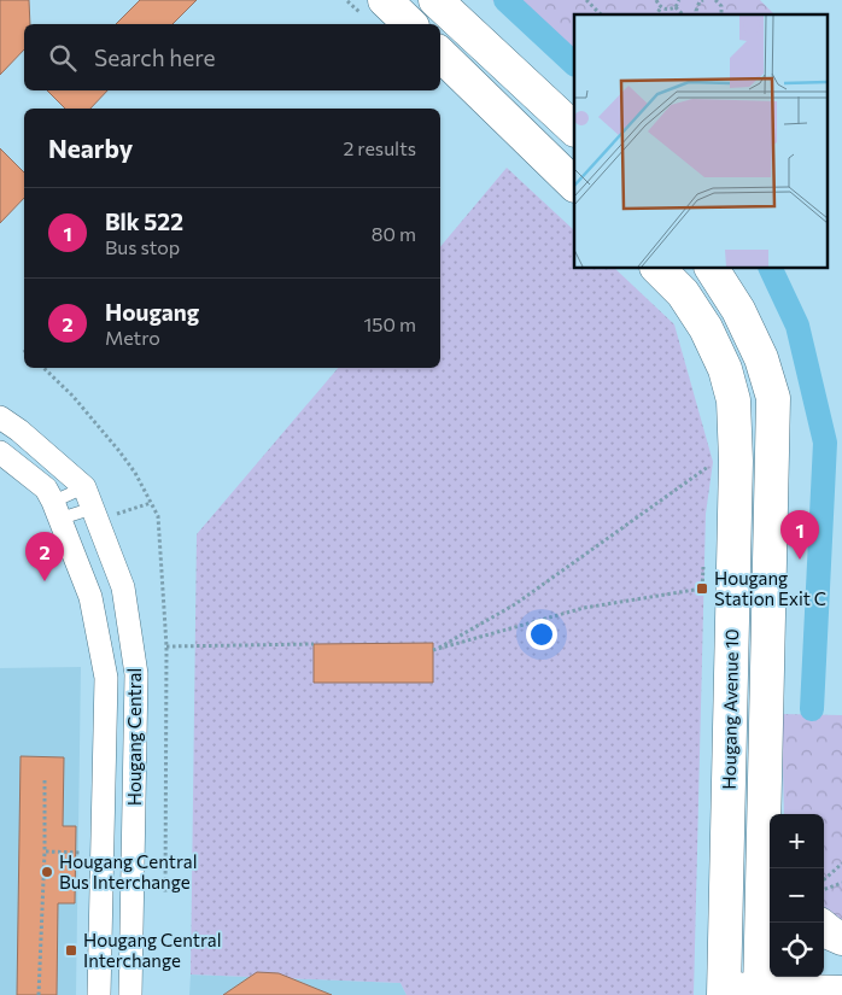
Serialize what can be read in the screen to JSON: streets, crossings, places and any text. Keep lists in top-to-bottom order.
{
  "streets": {
    "main road": ["Hougang Avenue 10"],
    "street": ["Hougang Central"]
  },
  "places": {
    "transit": ["Hougang Station Exit C", "Hougang Central Interchange"],
    "other": ["Hougang Central Bus Interchange"]
  },
  "page": {
    "search": "Search here",
    "heading": ["Nearby", "2 results"],
    "list": [
      {
        "mark": "1",
        "name": "Blk 522",
        "note": "Bus stop",
        "value": "80 m"
      },
      {
        "mark": "2",
        "name": "Hougang",
        "note": "Metro",
        "value": "150 m"
      }
    ],
    "pins": ["1", "2"],
    "map_buttons": ["+", "−"]
  }
}
